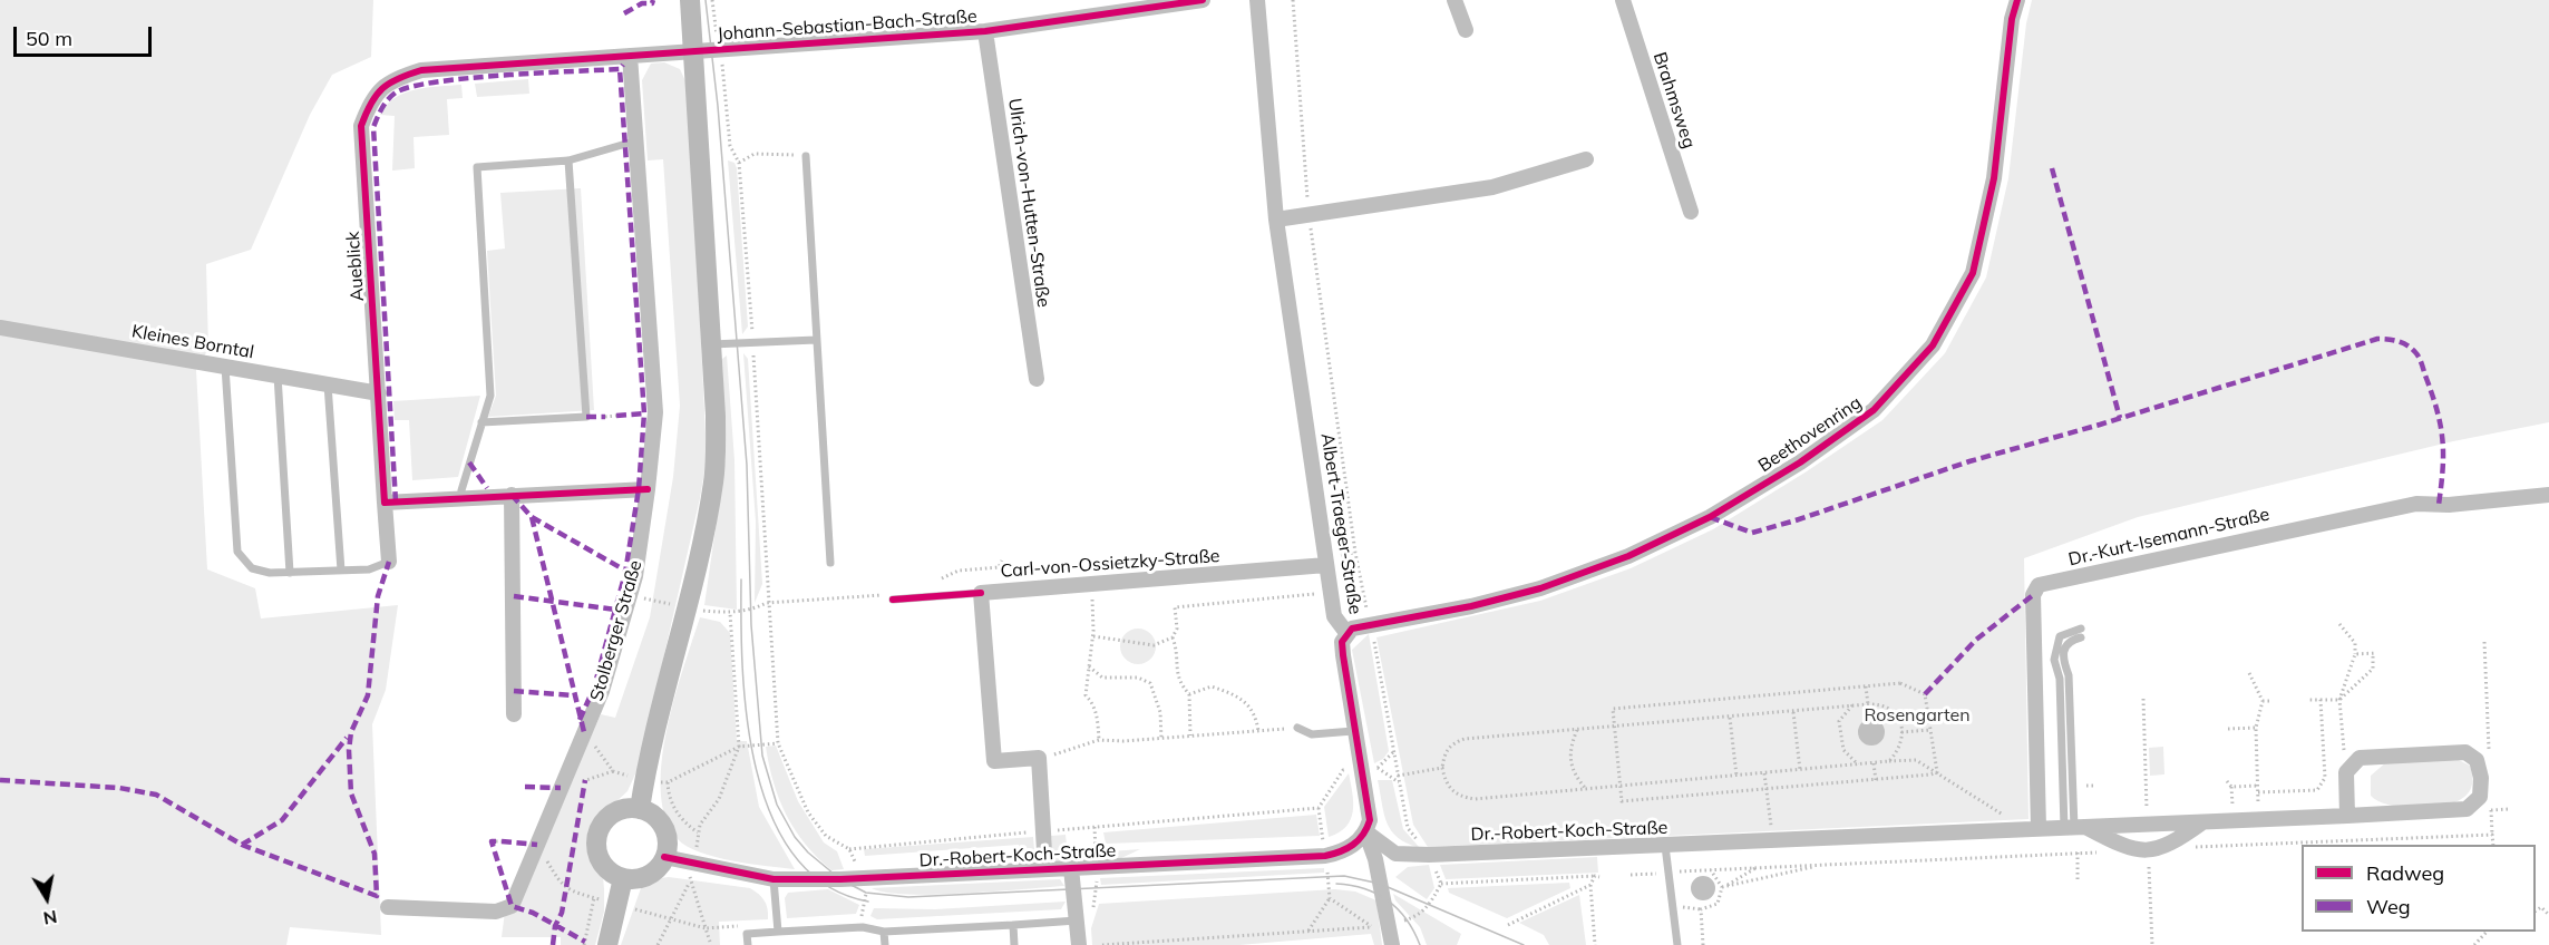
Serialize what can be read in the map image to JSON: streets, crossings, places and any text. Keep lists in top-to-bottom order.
{
  "streets": {
    "street": [
      "Johann-Sebastian-Bach-Straße",
      "Brahmsweg",
      "Ulrich-von-Hutten-Straße",
      "Aueblick",
      "Kleines Borntal",
      "Beethovenring",
      "Albert-Traeger-Straße",
      "Dr.-Kurt-Isemann-Straße",
      "Carl-von-Ossietzky-Straße",
      "Stolberger Straße",
      "Dr.-Robert-Koch-Straße"
    ]
  },
  "crossings": [
    ["Johann-Sebastian-Bach-Straße", "Ulrich-von-Hutten-Straße"],
    ["Johann-Sebastian-Bach-Straße", "Aueblick"],
    ["Aueblick", "Kleines Borntal"],
    ["Aueblick", "Stolberger Straße"],
    ["Beethovenring", "Albert-Traeger-Straße"],
    ["Albert-Traeger-Straße", "Carl-von-Ossietzky-Straße"],
    ["Albert-Traeger-Straße", "Dr.-Robert-Koch-Straße"],
    ["Dr.-Kurt-Isemann-Straße", "Dr.-Robert-Koch-Straße"]
  ],
  "parks": ["Rosengarten"],
  "legend": ["Radweg", "Weg"],
  "scale_bar": "50 m",
  "north": "bottom"
}
